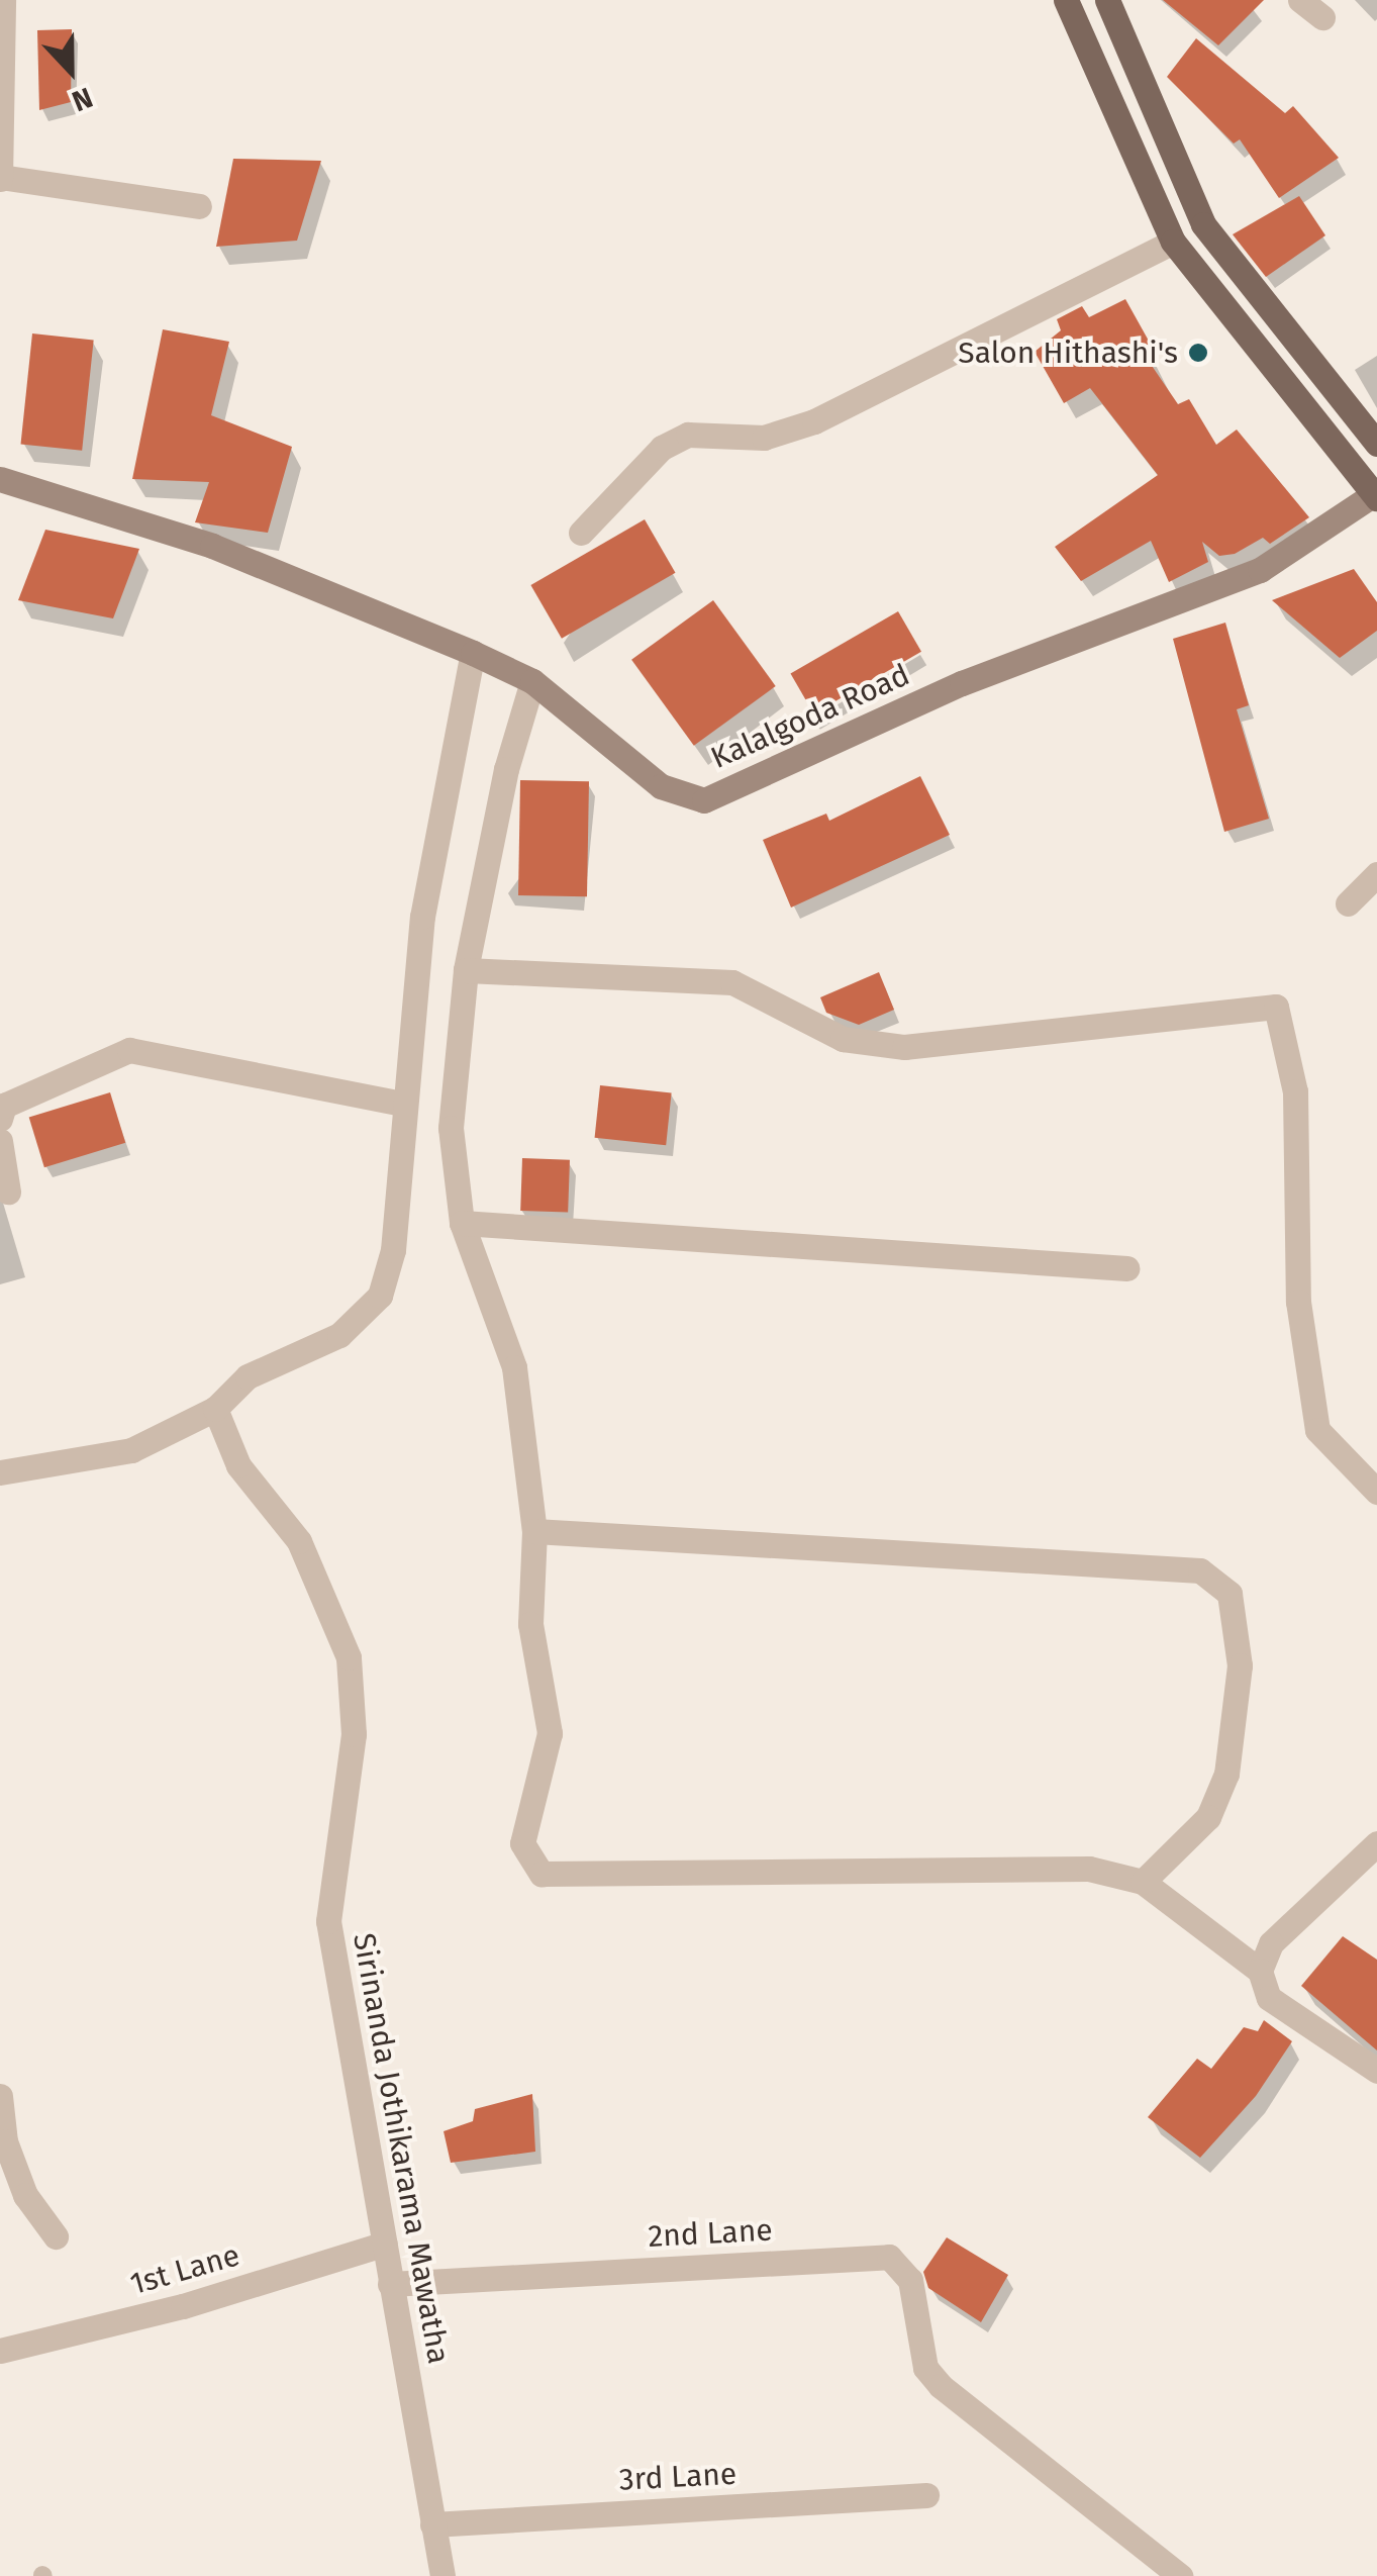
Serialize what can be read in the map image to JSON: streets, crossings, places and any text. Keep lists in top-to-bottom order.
{
  "streets": {
    "street": [
      "Kalalgoda Road",
      "Sirinanda Jothikarama Mawatha",
      "2nd Lane",
      "1st Lane",
      "3rd Lane"
    ]
  },
  "crossings": [
    ["Sirinanda Jothikarama Mawatha", "2nd Lane"],
    ["Sirinanda Jothikarama Mawatha", "1st Lane"],
    ["Sirinanda Jothikarama Mawatha", "3rd Lane"]
  ],
  "places": ["Salon Hithashi's"],
  "north": "bottom"
}
